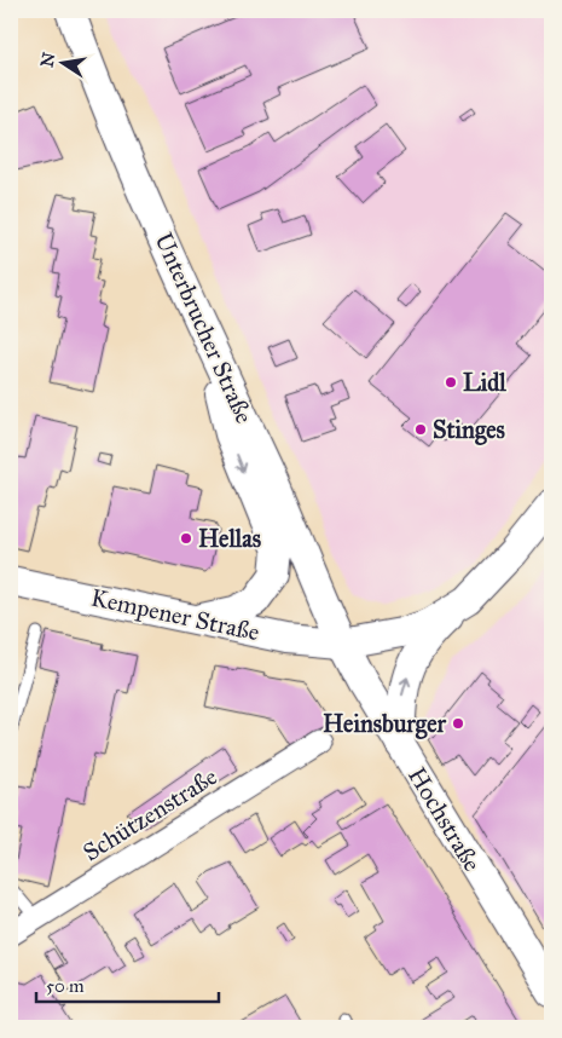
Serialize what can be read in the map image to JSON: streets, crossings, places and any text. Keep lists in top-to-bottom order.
{
  "streets": {
    "street": [
      "Unterbrucher Straße",
      "Kempener Straße",
      "Schützenstraße",
      "Hochstraße"
    ]
  },
  "crossings": [
    ["Unterbrucher Straße", "Kempener Straße"],
    ["Unterbrucher Straße", "Hochstraße"],
    ["Kempener Straße", "Hochstraße"]
  ],
  "places": [
    "Lidl",
    "Stinges",
    "Hellas",
    "Heinsburger"
  ],
  "scale_bar": "50 m",
  "north": "left"
}
